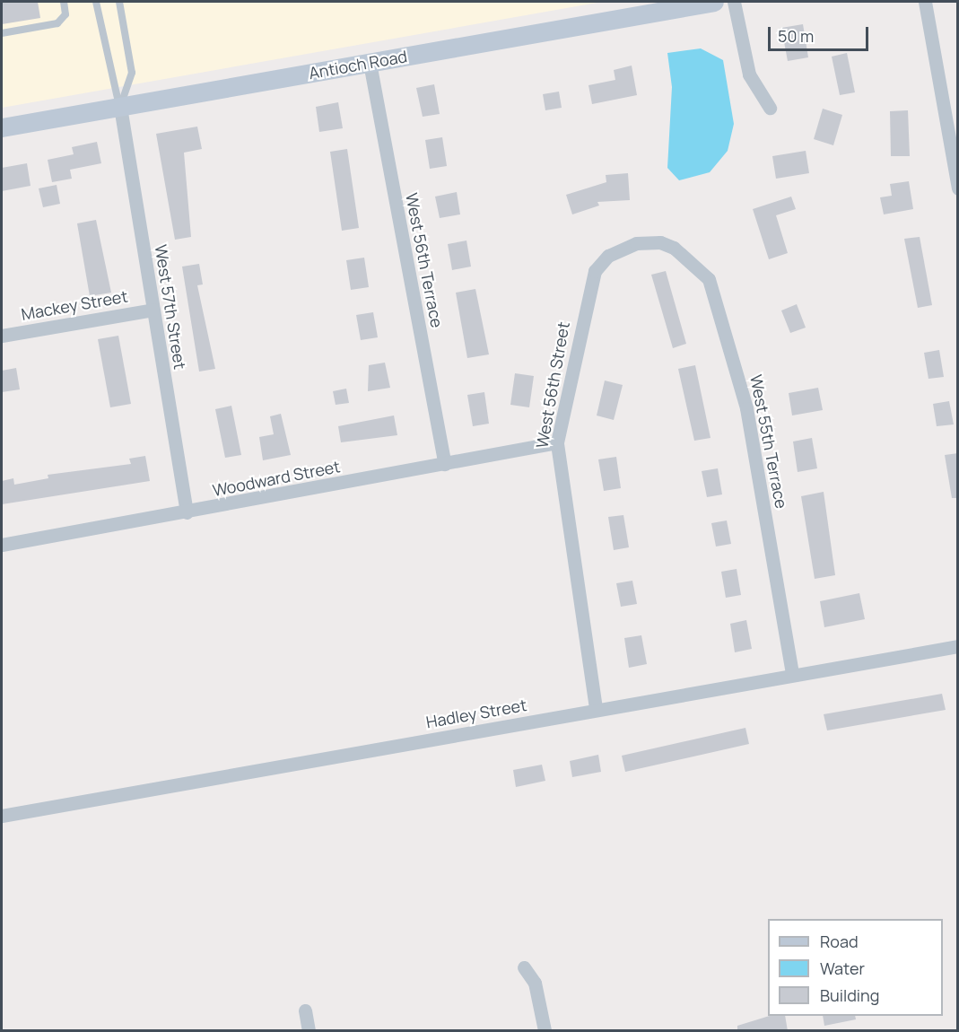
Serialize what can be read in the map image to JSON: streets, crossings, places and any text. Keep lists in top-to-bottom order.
{
  "streets": {
    "main road": ["Antioch Road"],
    "street": [
      "West 56th Terrace",
      "Mackey Street",
      "West 57th Street",
      "West 56th Street",
      "West 55th Terrace",
      "Woodward Street",
      "Hadley Street"
    ]
  },
  "crossings": [
    ["Antioch Road", "West 56th Terrace"],
    ["Antioch Road", "West 57th Street"],
    ["West 56th Terrace", "Woodward Street"],
    ["Mackey Street", "West 57th Street"],
    ["West 57th Street", "Woodward Street"],
    ["West 56th Street", "West 55th Terrace"],
    ["West 56th Street", "Woodward Street"],
    ["West 56th Street", "Hadley Street"],
    ["West 55th Terrace", "Hadley Street"]
  ],
  "legend": ["Road", "Water", "Building"],
  "scale_bar": "50 m"
}
